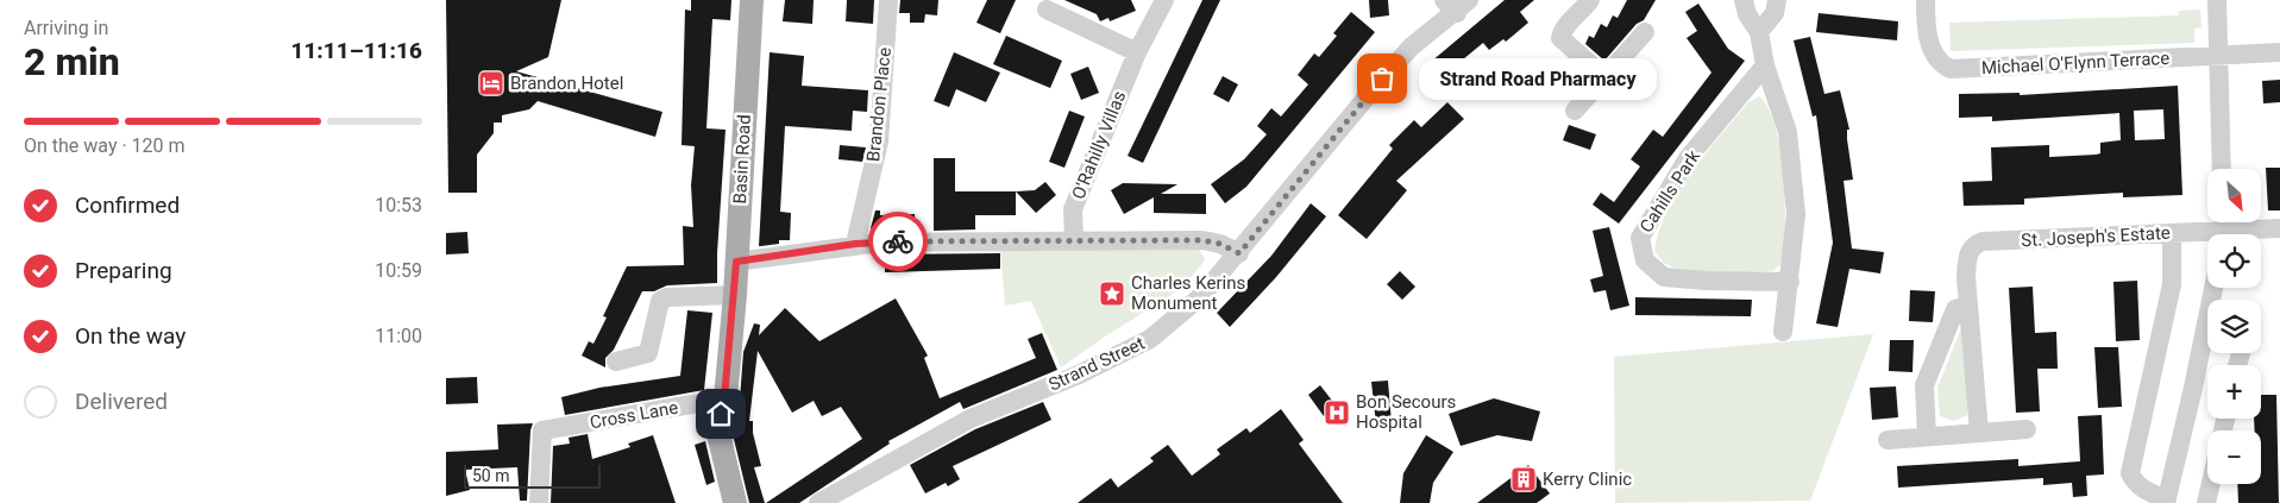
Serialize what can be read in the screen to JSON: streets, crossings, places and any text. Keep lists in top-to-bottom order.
{
  "streets": {
    "main road": ["Basin Road"],
    "street": [
      "Michael O'Flynn Terrace",
      "Brandon Place",
      "O'Rahilly Villas",
      "Cahills Park",
      "St. Joseph's Estate",
      "Strand Street",
      "Cross Lane"
    ]
  },
  "crossings": [
    ["Basin Road", "Cross Lane"]
  ],
  "places": {
    "other": ["Strand Road Pharmacy"],
    "hotel": ["Brandon Hotel"],
    "place": ["Charles Kerins Monument"],
    "hospital": ["Bon Secours Hospital"],
    "building": ["Kerry Clinic"]
  },
  "scale_bar": "50 m",
  "north": "bottom right",
  "page": {
    "heading": ["2 min", "Arriving in", "11:11–11:16"],
    "bubble": "Strand Road Pharmacy",
    "bar": "On the way · 120 m",
    "map_buttons": ["+", "−"],
    "list": [
      ["Confirmed", "10:53"],
      ["Preparing", "10:59"],
      ["On the way", "11:00"],
      "Delivered"
    ],
    "scale": "50 m"
  }
}
